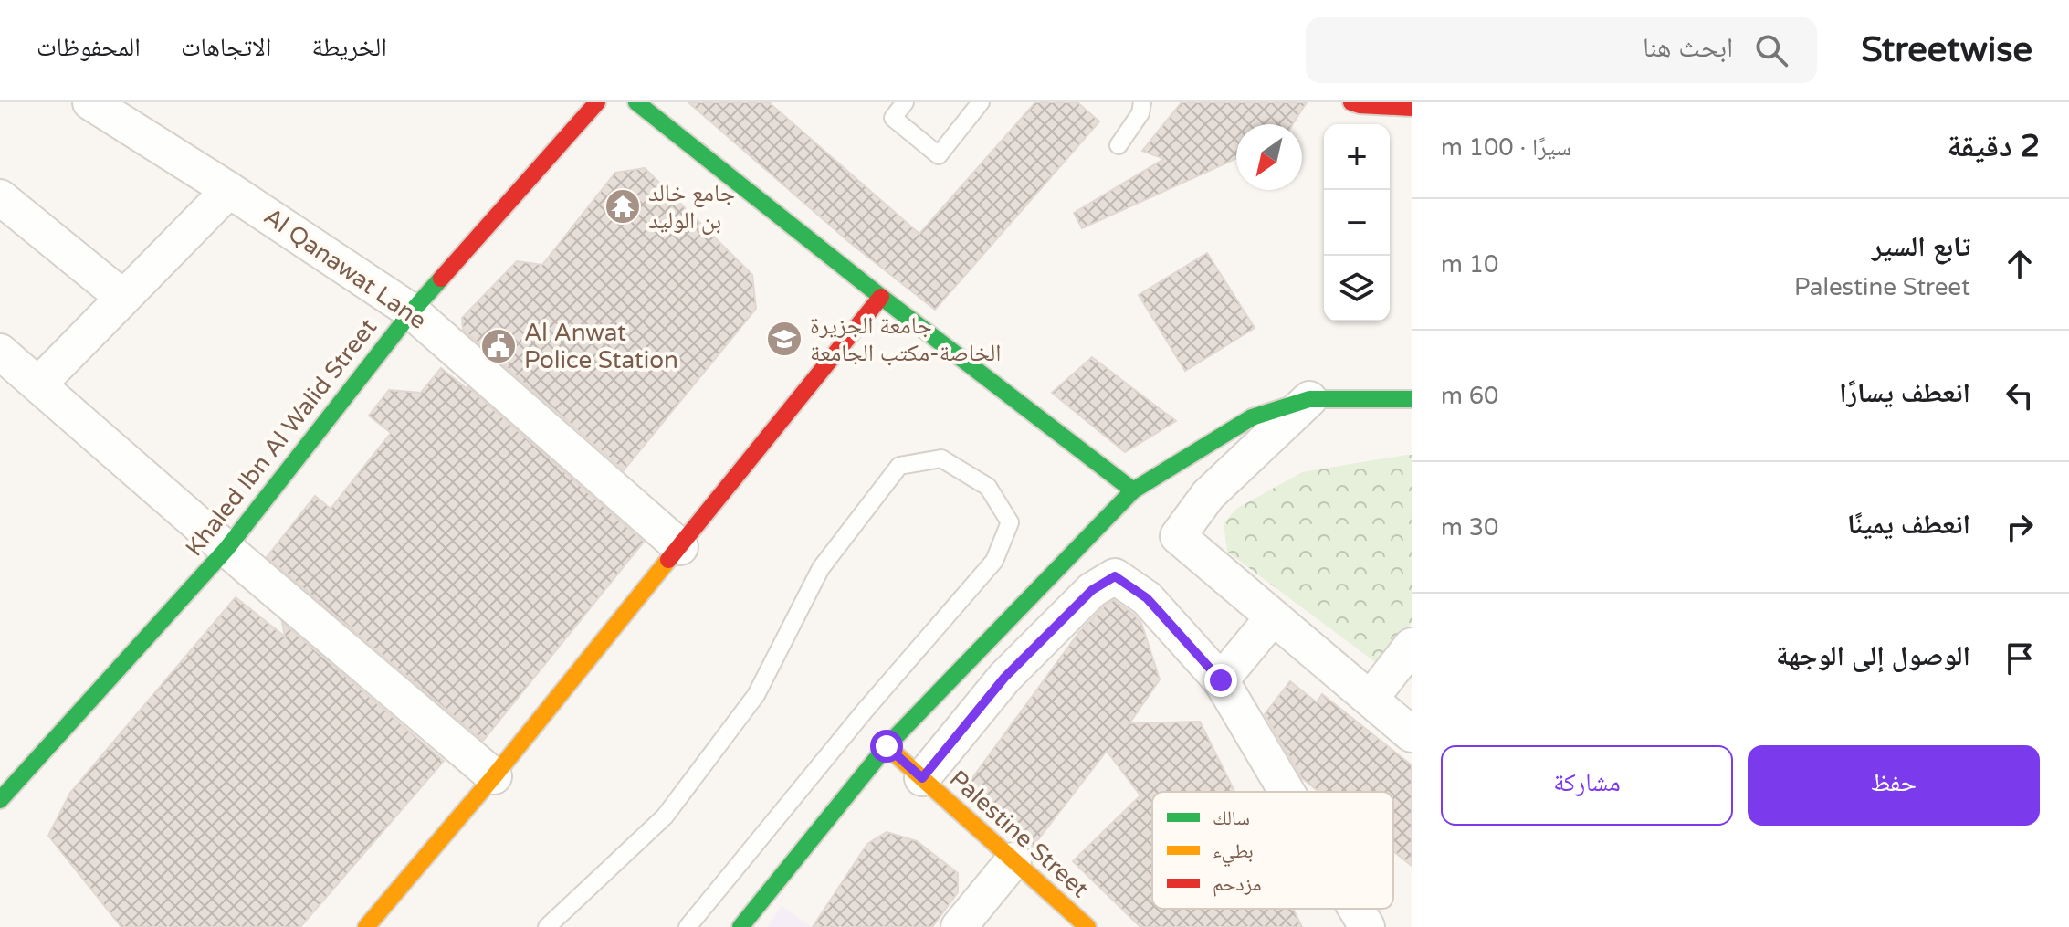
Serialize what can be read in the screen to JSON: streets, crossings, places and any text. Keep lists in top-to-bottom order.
{
  "streets": {
    "main road": ["Khaled Ibn Al Walid Street", "Palestine Street"],
    "street": ["Al Qanawat Lane"]
  },
  "crossings": [
    ["Al Qanawat Lane", "Khaled Ibn Al Walid Street"]
  ],
  "places": {
    "temple": ["جامع خالد بن الوليد"],
    "school or university": ["جامعة الجزيرة الخاصة-مكتب الجامعة"],
    "public building": ["Al Anwat Police Station"]
  },
  "legend": ["سالك", "بطيء", "مزدحم"],
  "north": "bottom left",
  "page": {
    "header": "Streetwise",
    "search": "ابحث هنا",
    "nav": ["الخريطة", "الاتجاهات", "المحفوظات"],
    "heading": ["2 دقيقة", "سيرًا · 100 m"],
    "map_buttons": ["+", "−"],
    "list": [
      ["تابع السير", "Palestine Street", "10 m"],
      ["انعطف يسارًا", "60 m"],
      ["انعطف يمينًا", "30 m"],
      "الوصول إلى الوجهة"
    ],
    "buttons": ["حفظ", "مشاركة"]
  }
}
